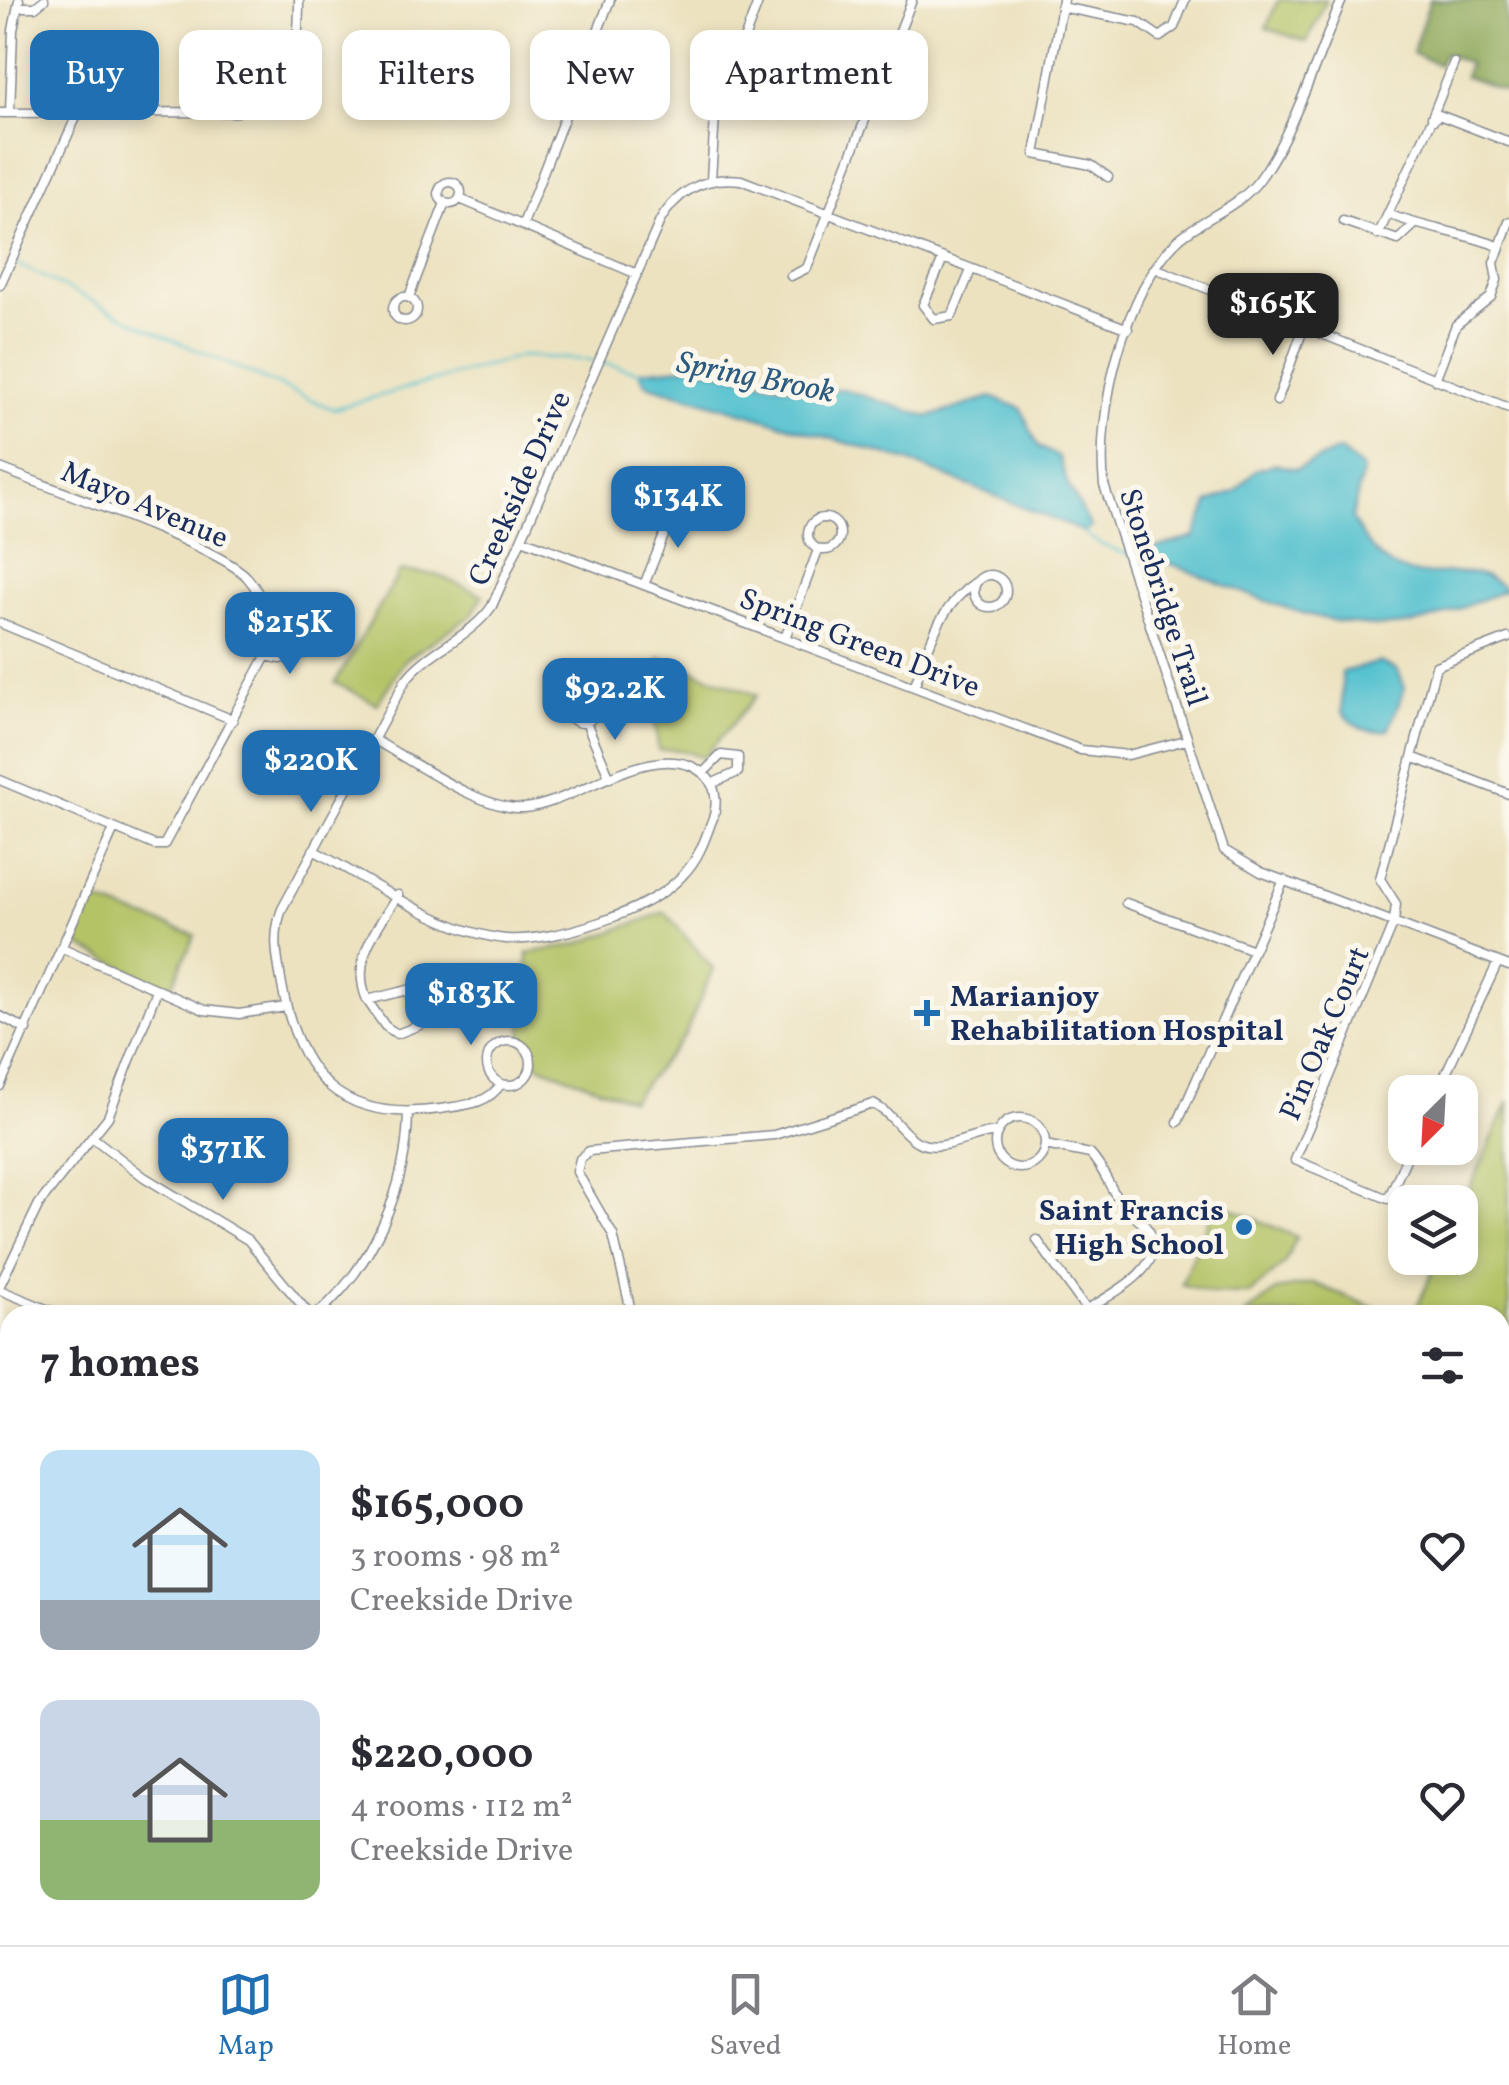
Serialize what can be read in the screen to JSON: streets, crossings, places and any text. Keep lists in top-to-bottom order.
{
  "streets": {
    "street": [
      "Creekside Drive",
      "Mayo Avenue",
      "Stonebridge Trail",
      "Spring Green Drive",
      "Pin Oak Court"
    ]
  },
  "crossings": [
    ["Creekside Drive", "Spring Green Drive"],
    ["Stonebridge Trail", "Spring Green Drive"],
    ["Stonebridge Trail", "Pin Oak Court"]
  ],
  "water": ["Spring Brook"],
  "places": {
    "health": ["Marianjoy Rehabilitation Hospital"],
    "other": ["Saint Francis High School"]
  },
  "north": "bottom left",
  "page": {
    "chip": [
      "Buy",
      "Rent",
      "Filters",
      "New",
      "Apartment"
    ],
    "price": [
      "$165K",
      "$134K",
      "$215K",
      "$92.2K",
      "$220K",
      "$183K",
      "$371K"
    ],
    "heading": "7 homes",
    "list": [
      {
        "name": "$165,000",
        "note": "3 rooms · 98 m² · Creekside Drive"
      },
      {
        "name": "$220,000",
        "note": "4 rooms · 112 m² · Creekside Drive"
      }
    ],
    "tabs": ["Map", "Saved", "Home"]
  }
}
